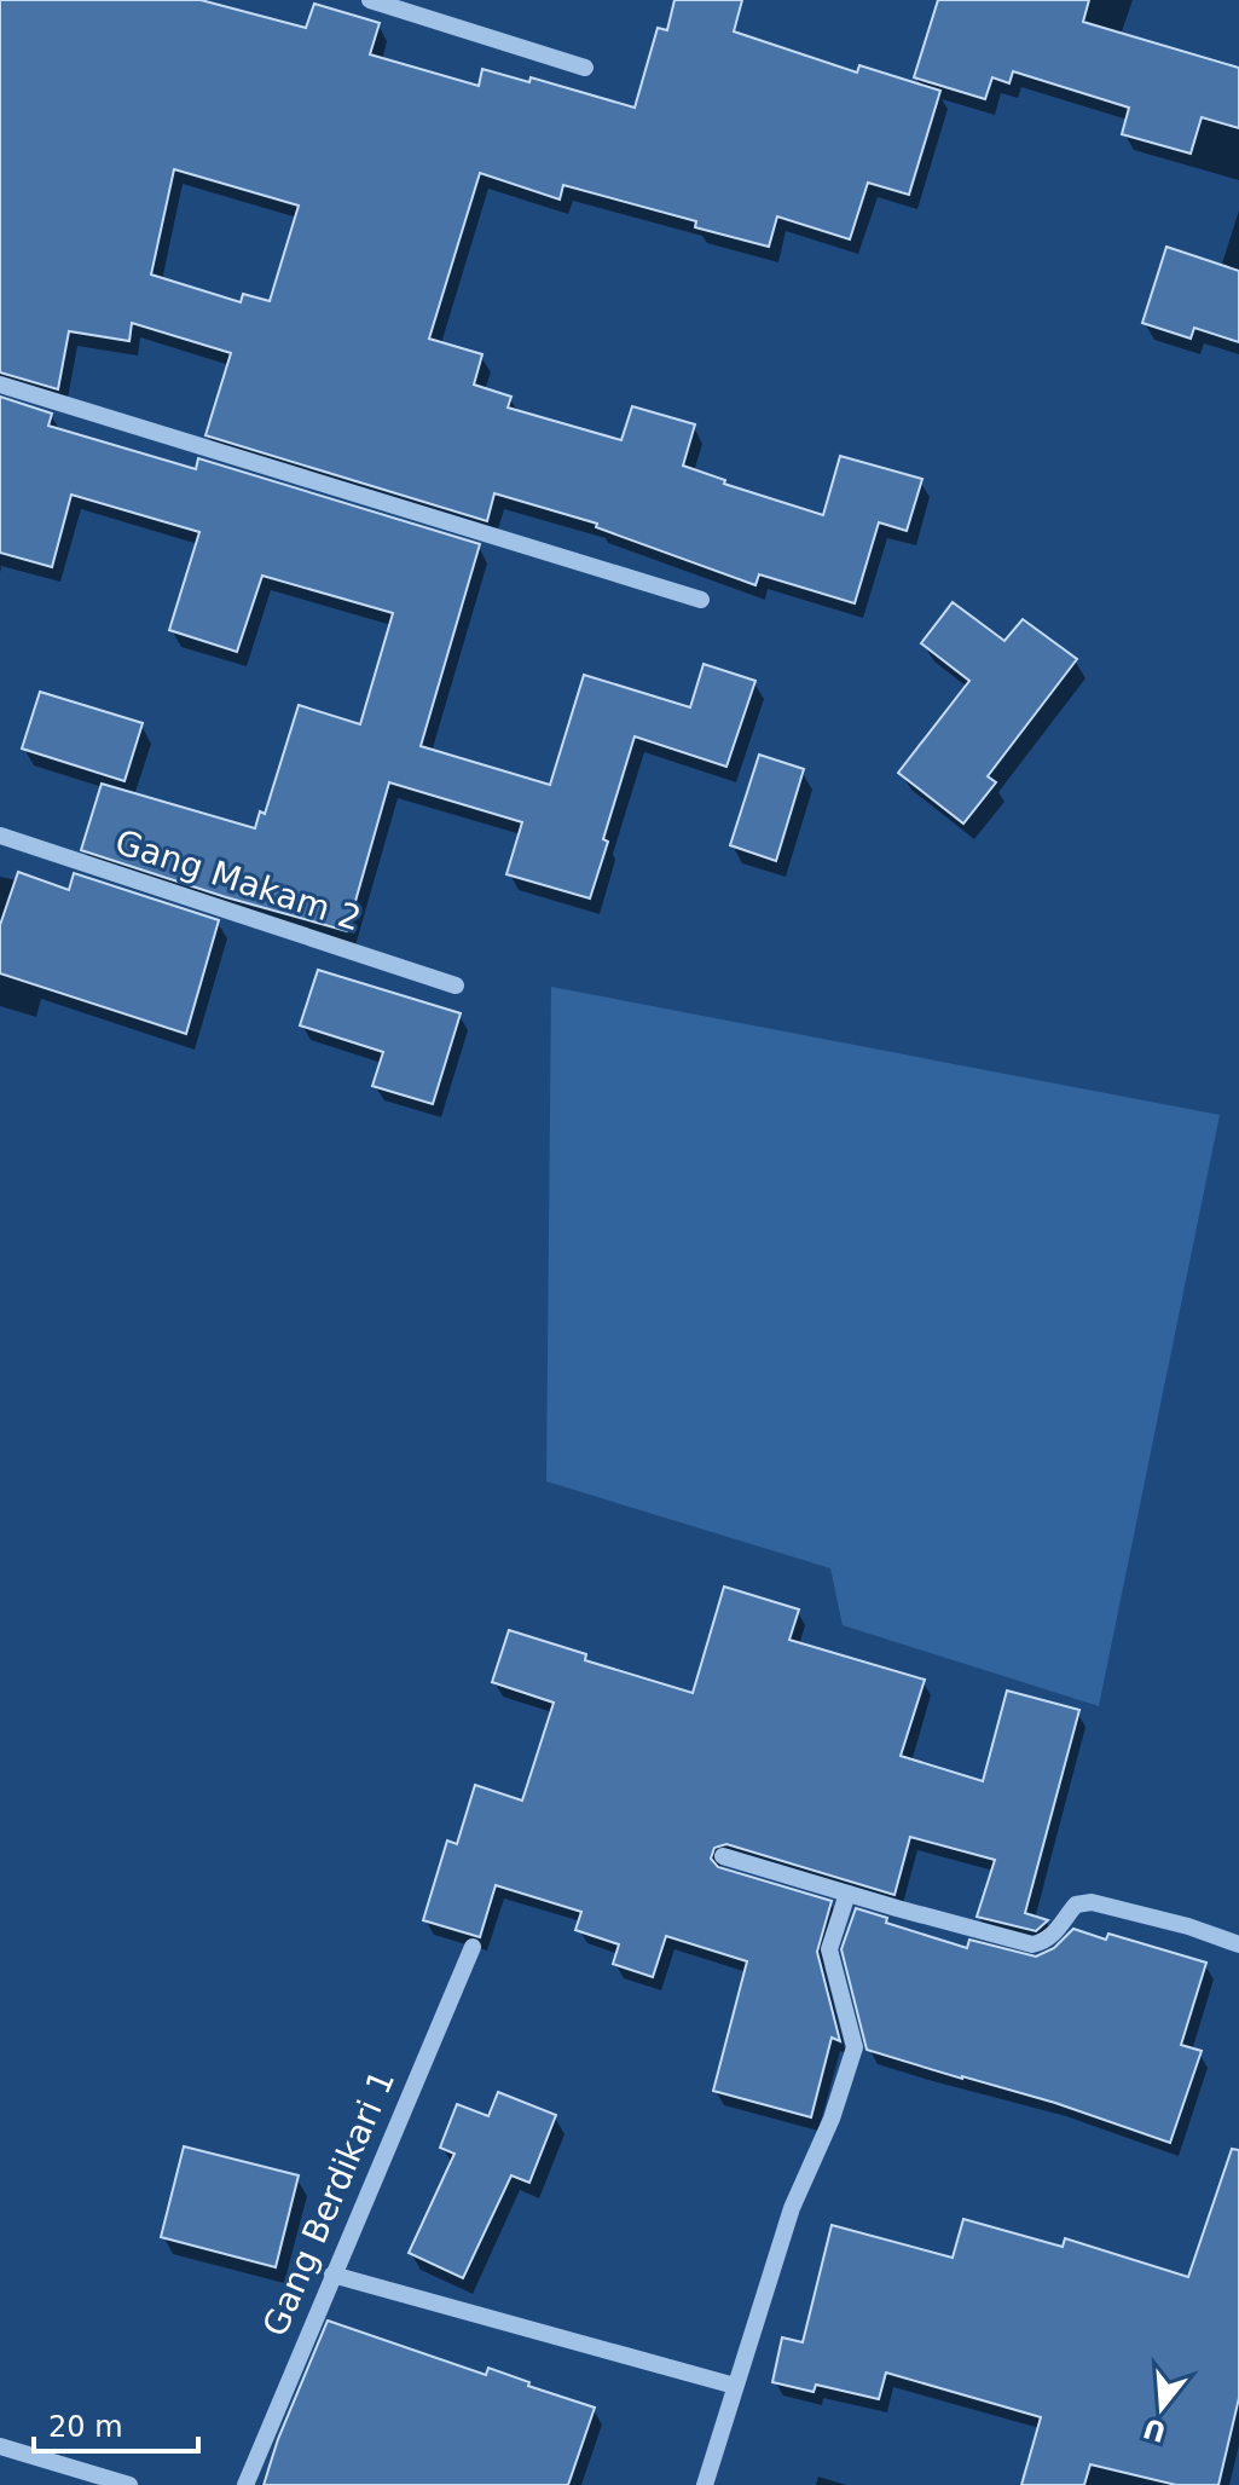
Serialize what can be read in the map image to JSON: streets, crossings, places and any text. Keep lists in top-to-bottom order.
{
  "streets": {
    "street": ["Gang Makam 2", "Gang Berdikari 1"]
  },
  "scale_bar": "20 m",
  "north": "bottom"
}
